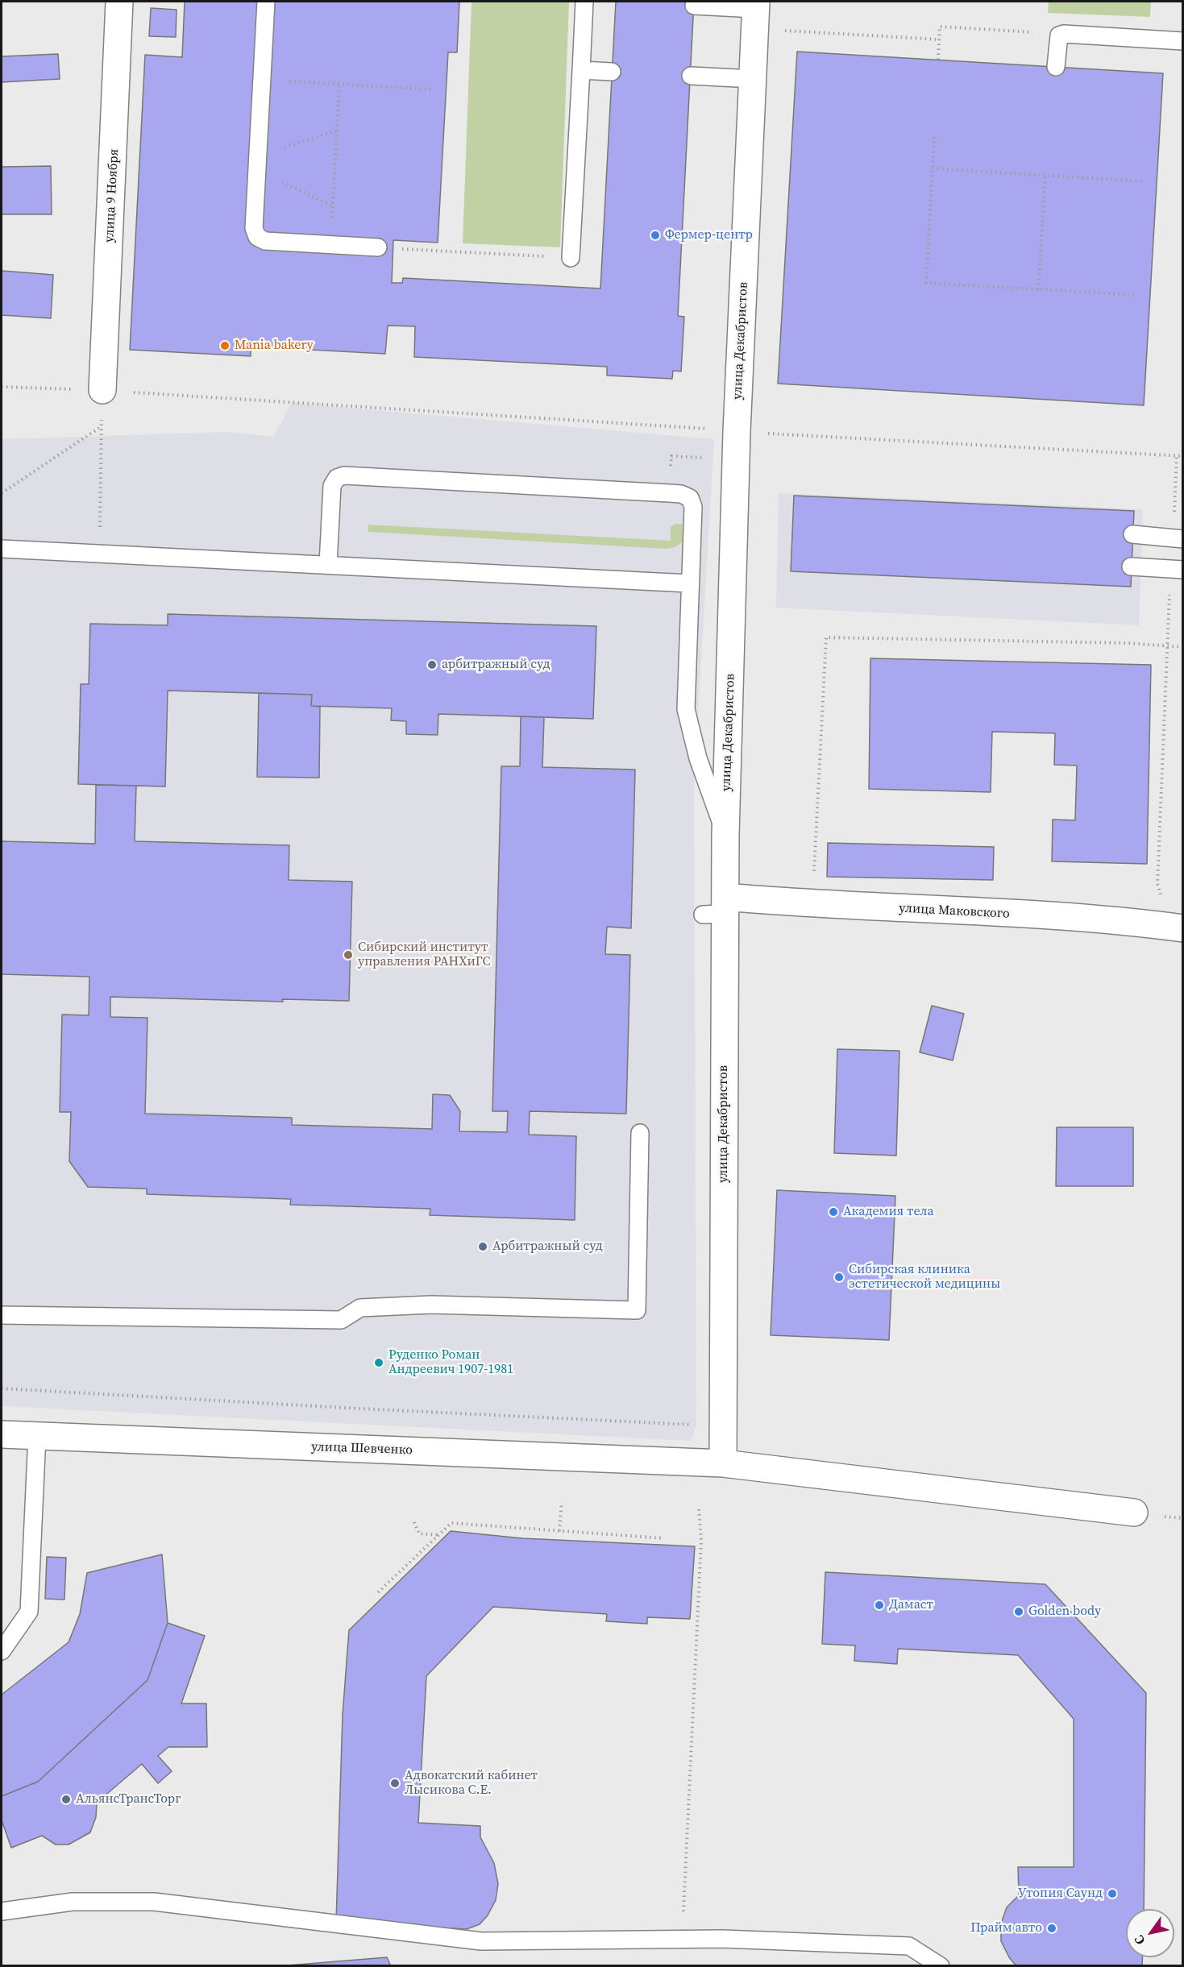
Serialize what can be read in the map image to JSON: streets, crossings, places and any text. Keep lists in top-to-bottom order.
{
  "streets": {
    "street": [
      "улица 9 Ноября",
      "улица Декабристов",
      "улица Маковского",
      "улица Шевченко"
    ]
  },
  "crossings": [
    ["улица Декабристов", "улица Маковского"],
    ["улица Декабристов", "улица Шевченко"]
  ],
  "places": [
    "Фермер-центр",
    "Mania bakery",
    "арбитражный суд",
    "Сибирский институт управления РАНХиГС",
    "Академия тела",
    "Арбитражный суд",
    "Сибирская клиника эстетической медицины",
    "Руденко Роман Андреевич 1907-1981",
    "Дамаст",
    "Golden body",
    "Адвокатский кабинет Лысикова С.Е.",
    "АльянсТрансТорг",
    "Утопия Саунд",
    "Прайм авто"
  ],
  "north": "bottom left"
}
